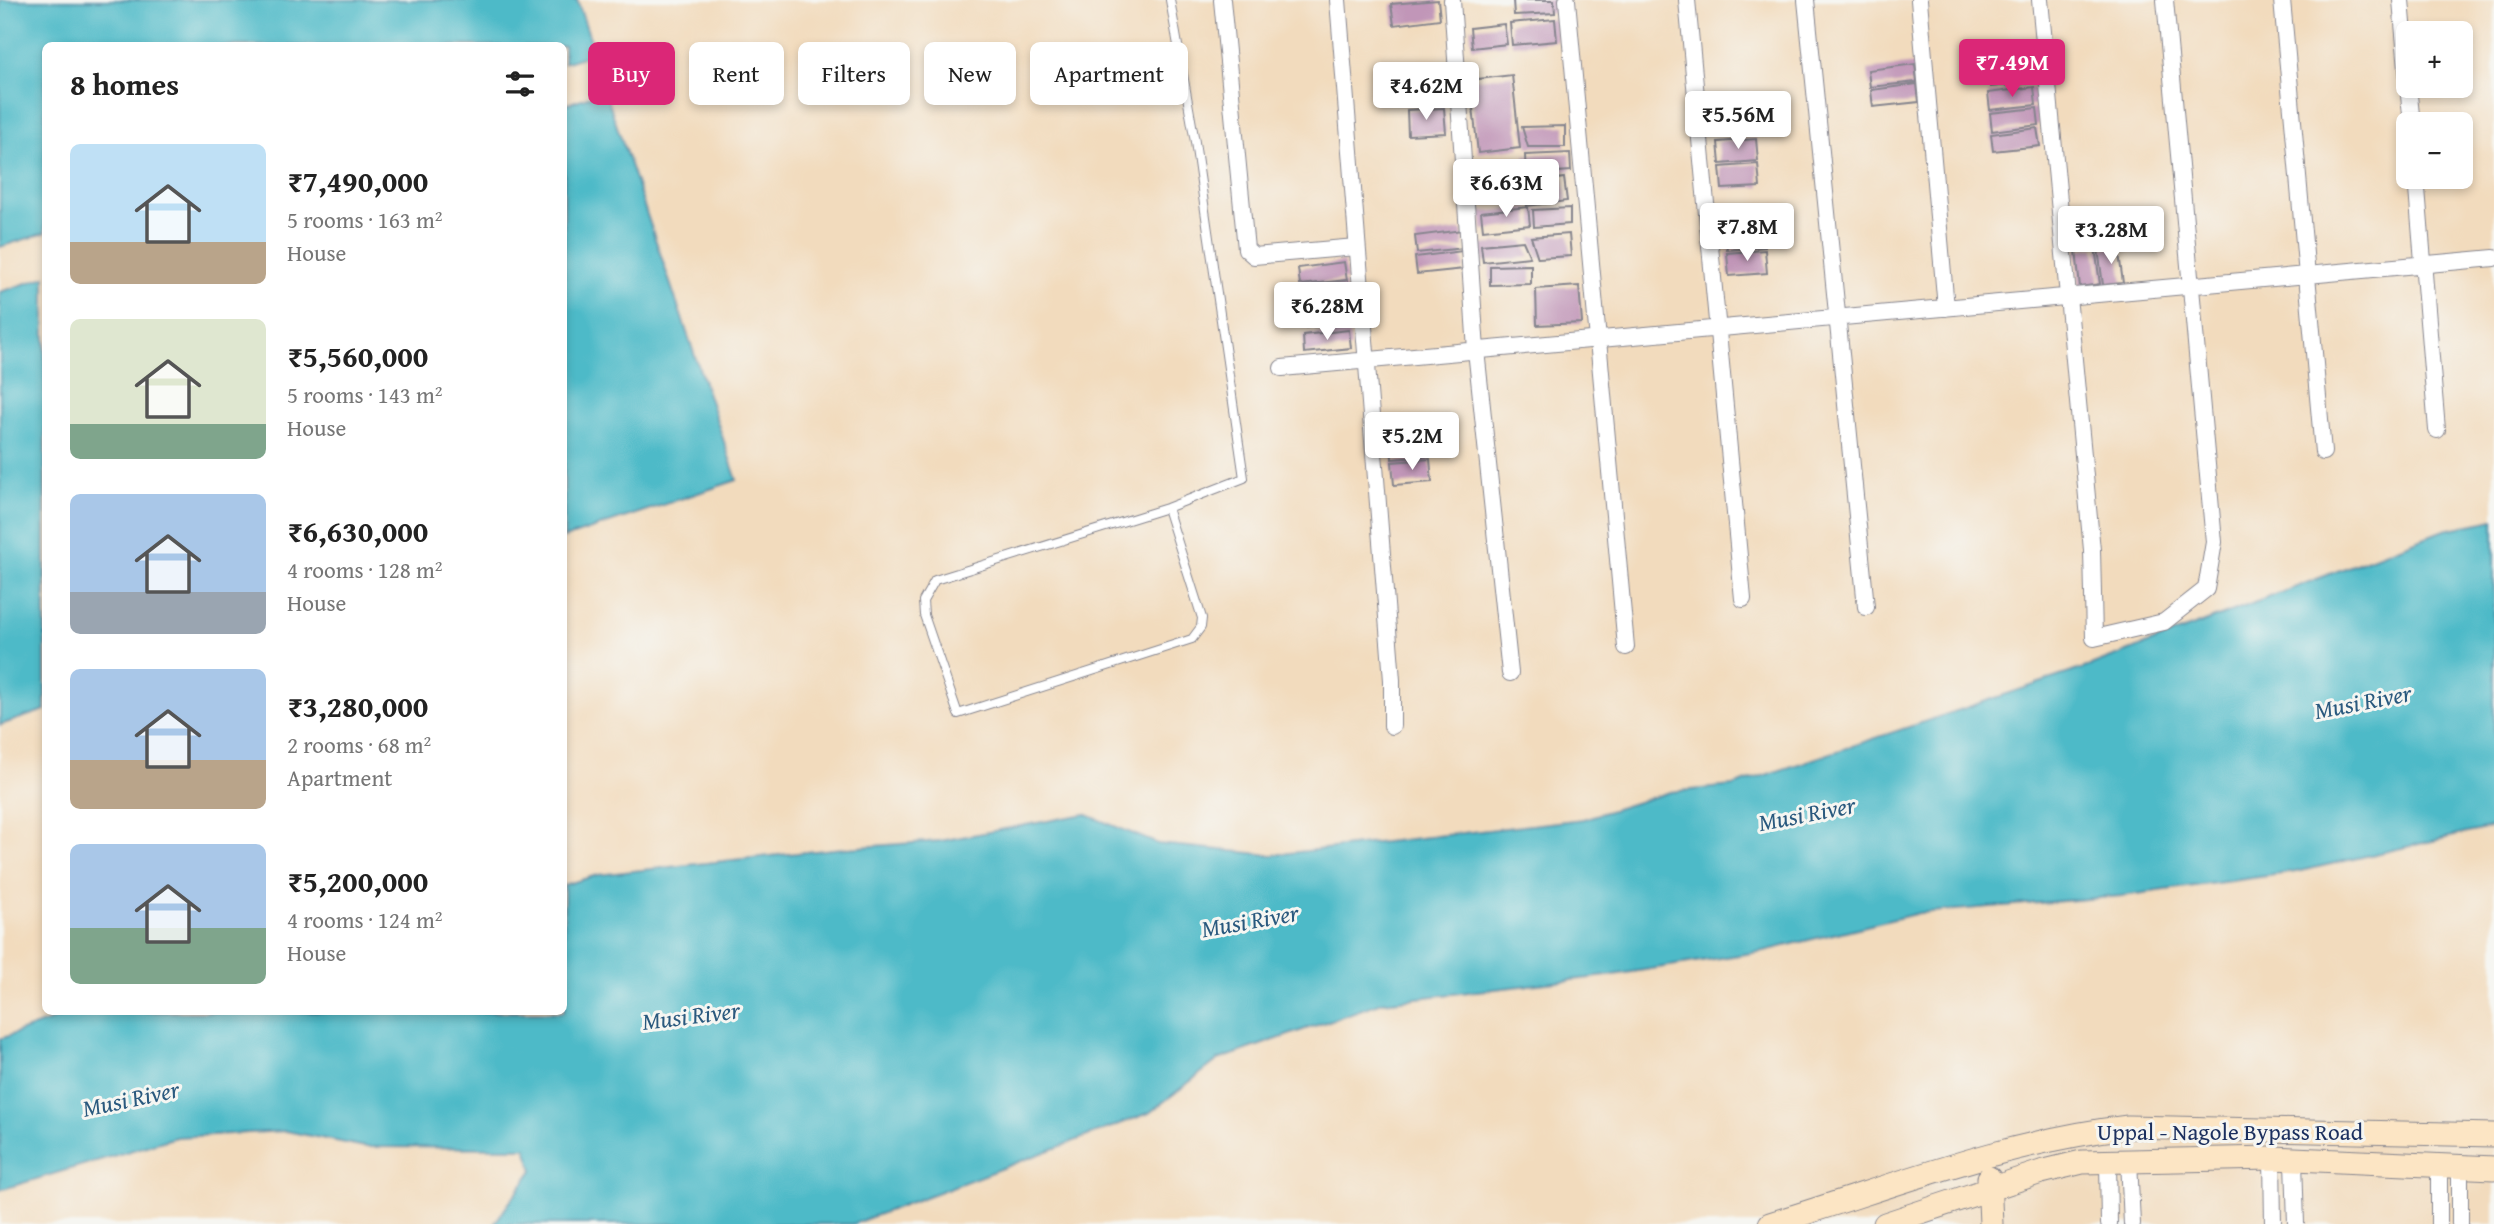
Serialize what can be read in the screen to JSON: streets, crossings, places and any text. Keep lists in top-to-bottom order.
{
  "streets": {
    "street": ["Uppal - Nagole Bypass Road"]
  },
  "water": ["Musi River"],
  "page": {
    "map_buttons": ["+", "−"],
    "price": [
      "₹7.49M",
      "₹4.62M",
      "₹5.56M",
      "₹6.63M",
      "₹7.8M",
      "₹3.28M",
      "₹6.28M",
      "₹5.2M"
    ],
    "chip": [
      "Buy",
      "Rent",
      "Filters",
      "New",
      "Apartment"
    ],
    "heading": "8 homes",
    "list": [
      {
        "name": "₹7,490,000",
        "note": "5 rooms · 163 m² · House"
      },
      {
        "name": "₹5,560,000",
        "note": "5 rooms · 143 m² · House"
      },
      {
        "name": "₹6,630,000",
        "note": "4 rooms · 128 m² · House"
      },
      {
        "name": "₹3,280,000",
        "note": "2 rooms · 68 m² · Apartment"
      },
      {
        "name": "₹5,200,000",
        "note": "4 rooms · 124 m² · House"
      }
    ]
  }
}
